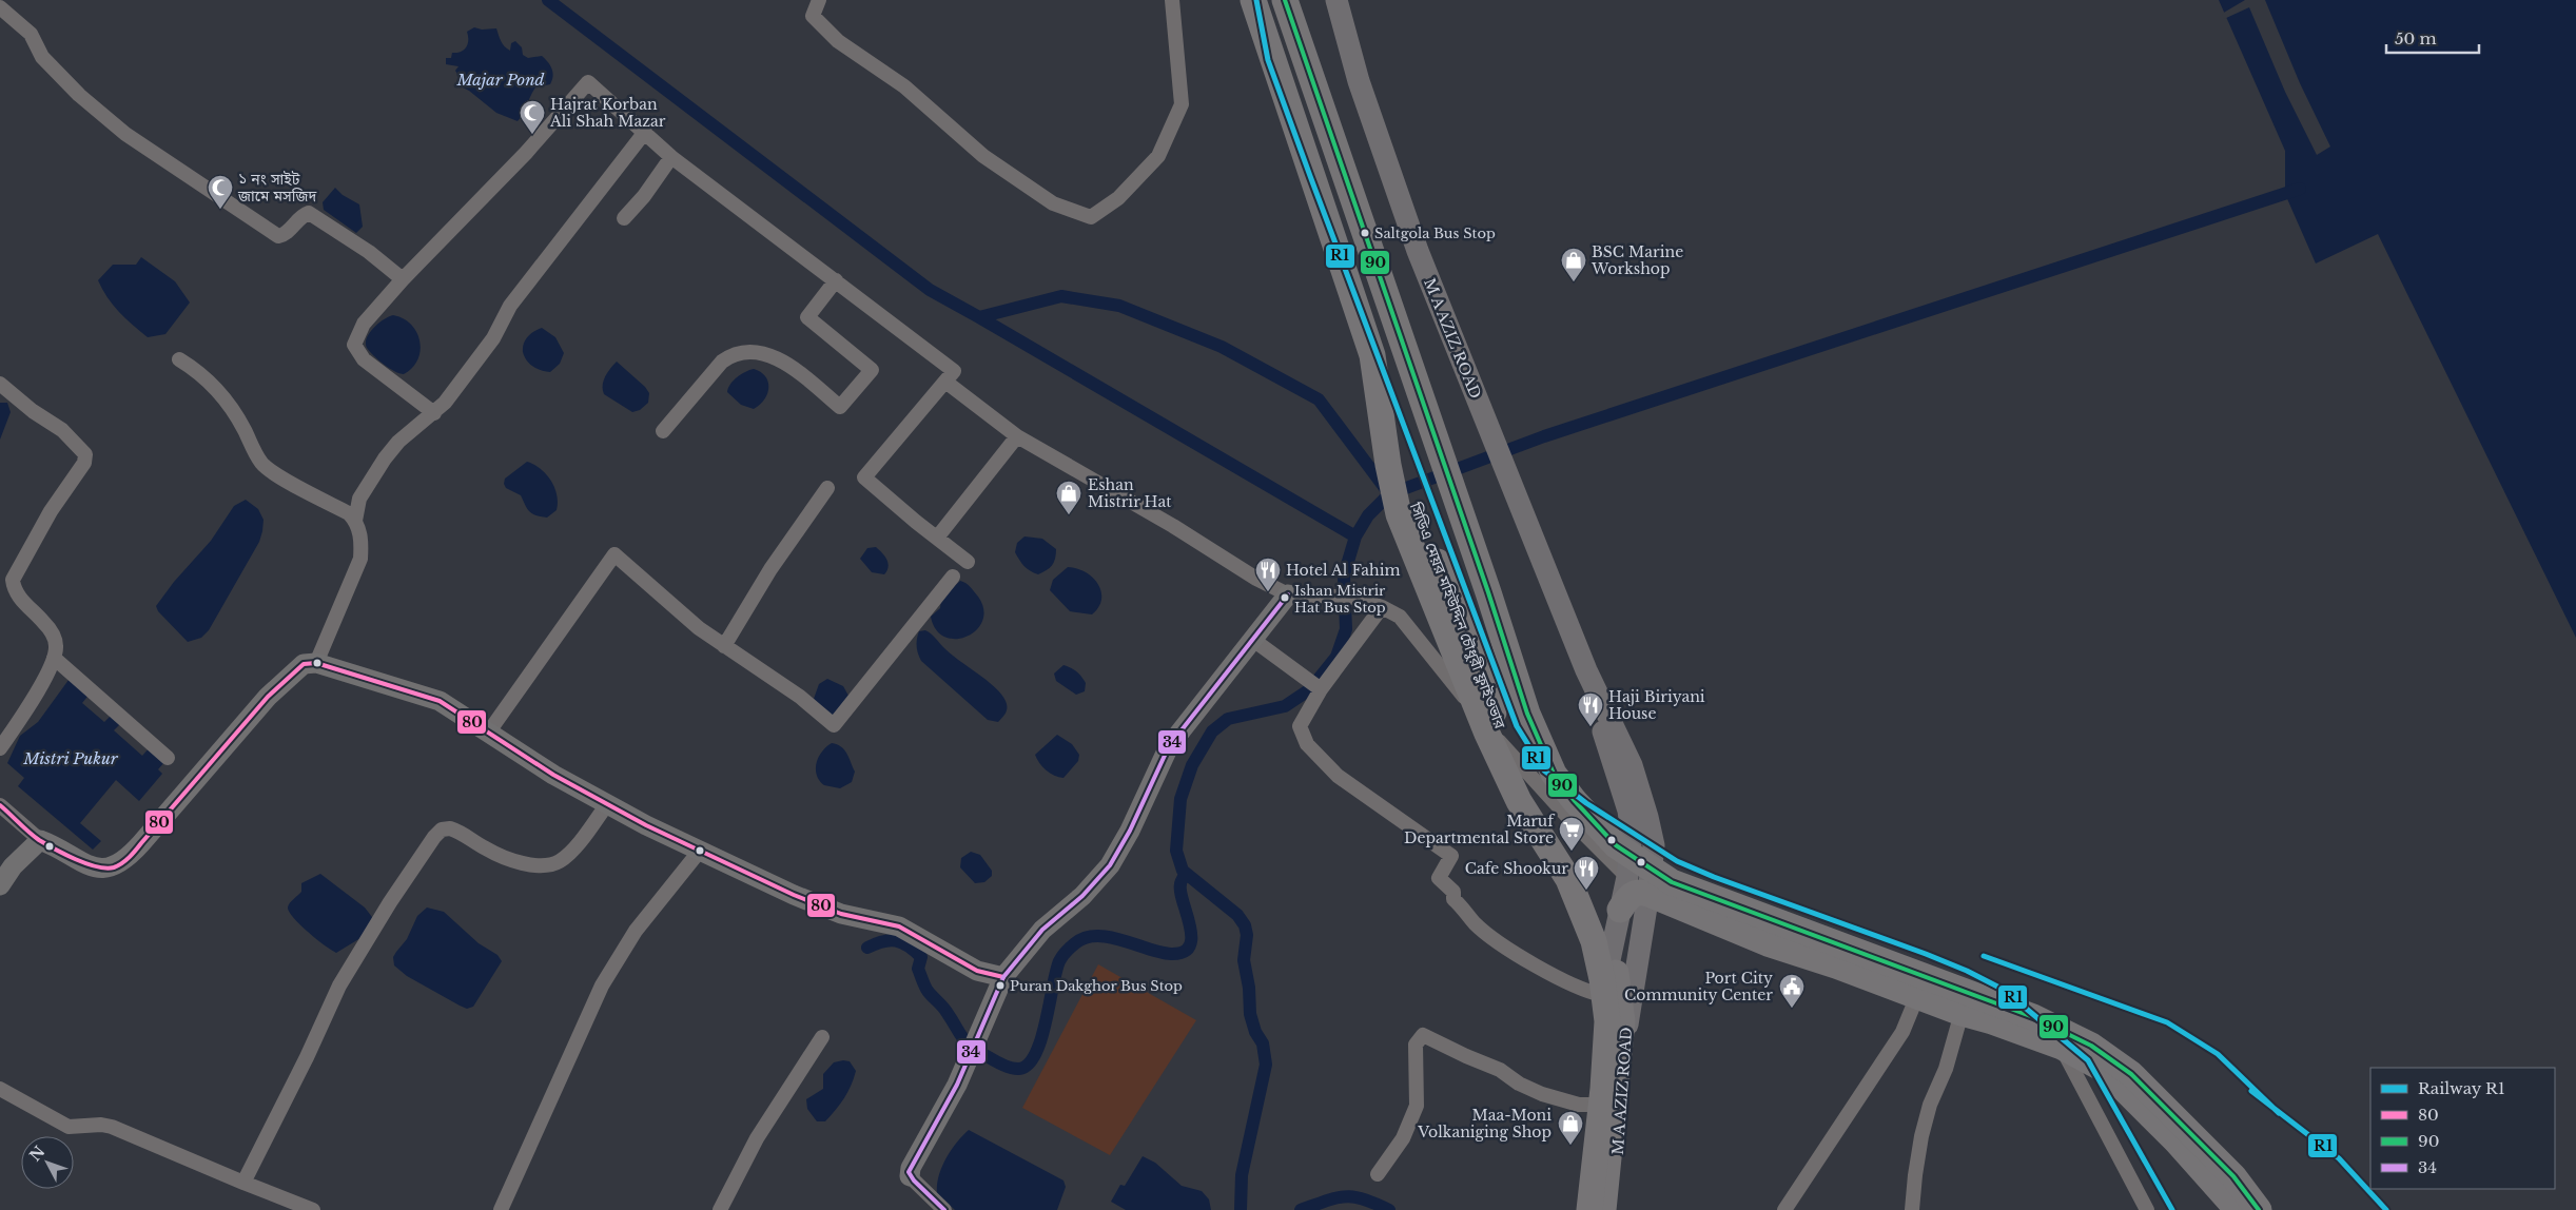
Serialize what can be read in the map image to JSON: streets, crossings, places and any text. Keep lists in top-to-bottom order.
{
  "streets": {
    "highway": ["সিডিএ মেয়র মহিউদ্দিন চৌধুরী ফ্লাইওভার"],
    "main road": ["M A AZIZ ROAD"]
  },
  "crossings": [
    ["M A AZIZ ROAD", "সিডিএ মেয়র মহিউদ্দিন চৌধুরী ফ্লাইওভার"]
  ],
  "water": ["Majar Pond", "Mistri Pukur"],
  "places": {
    "mosque": ["Hajrat Korban Ali Shah Mazar", "১ নং সাইট জামে মসজিদ"],
    "other": ["Saltgola Bus Stop", "Ishan Mistrir Hat Bus Stop", "Puran Dakghor Bus Stop"],
    "shop": ["BSC Marine Workshop", "Eshan Mistrir Hat", "Maa-Moni Volkaniging Shop"],
    "restaurant": ["Hotel Al Fahim", "Haji Biriyani House", "Cafe Shookur"],
    "supermarket": ["Maruf Departmental Store"],
    "public building": ["Port City Community Center"]
  },
  "lines": [
    "rail line R1",
    "transit line 90",
    "transit line 34",
    "transit line 80"
  ],
  "legend": [
    "Railway R1",
    "80",
    "90",
    "34"
  ],
  "scale_bar": "50 m",
  "north": "top left"
}
